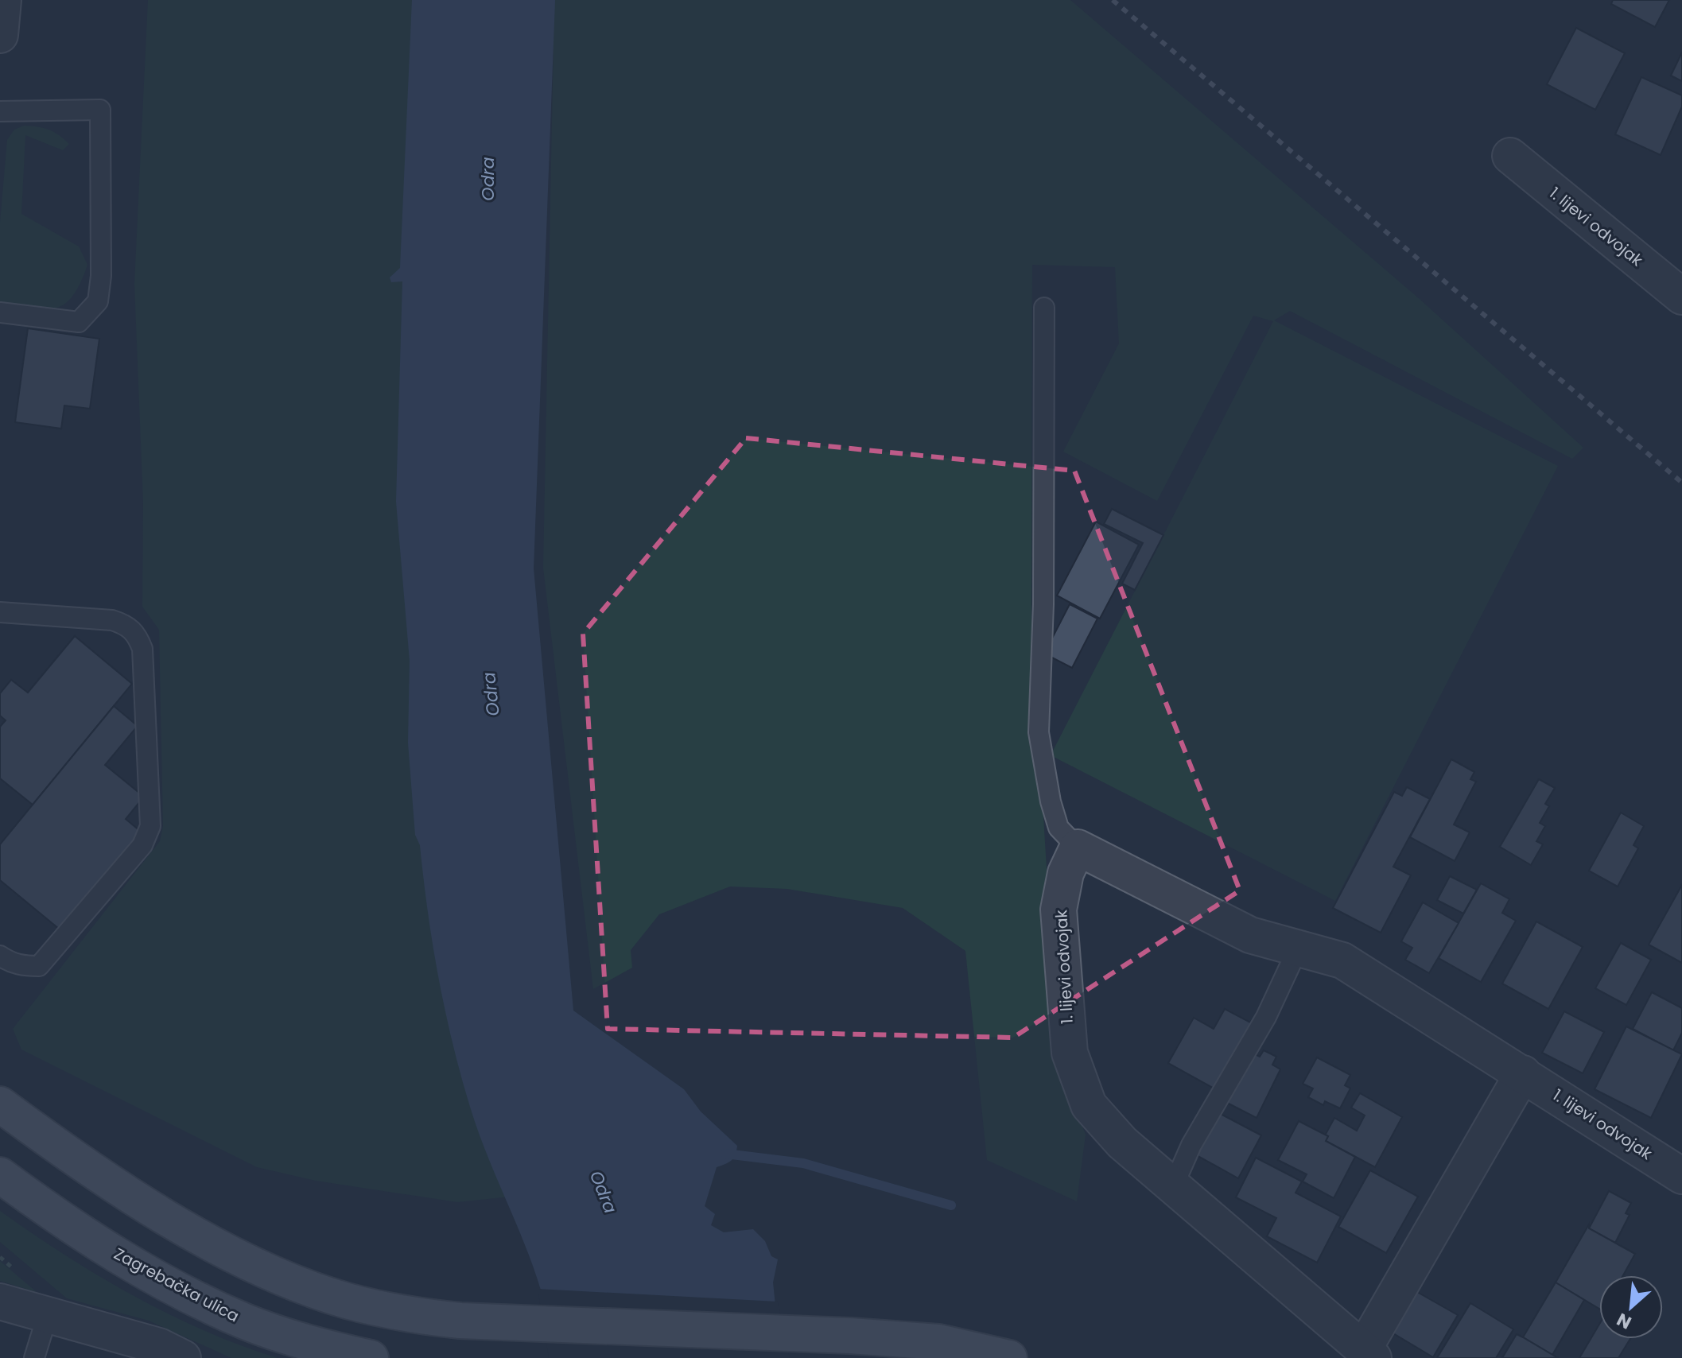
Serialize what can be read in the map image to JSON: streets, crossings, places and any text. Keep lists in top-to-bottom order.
{
  "streets": {
    "main road": ["Zagrebačka ulica"],
    "street": ["1. lijevi odvojak"]
  },
  "water": ["Odra"],
  "north": "bottom left"
}
